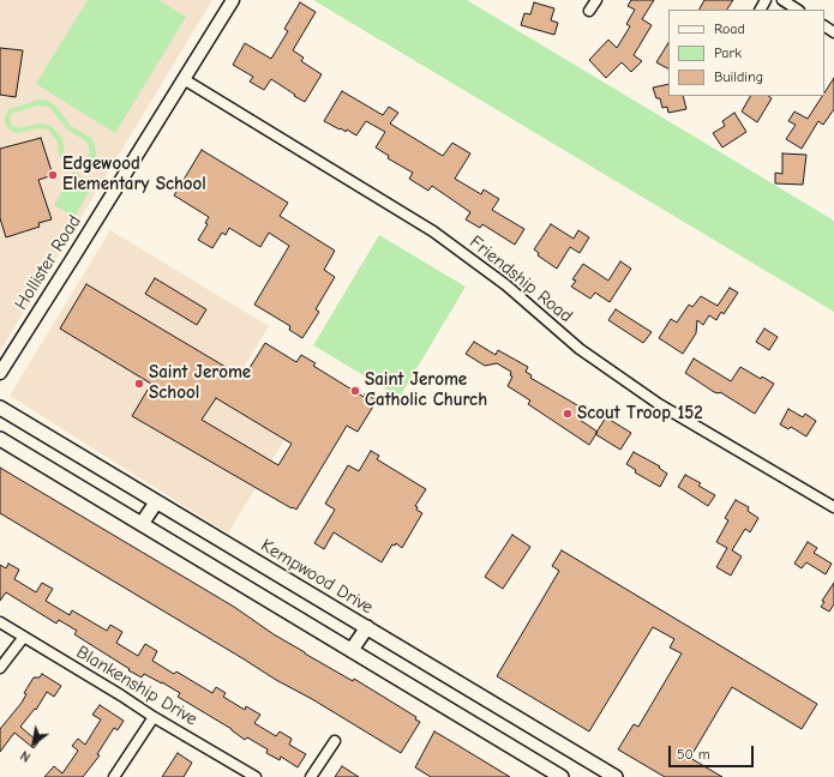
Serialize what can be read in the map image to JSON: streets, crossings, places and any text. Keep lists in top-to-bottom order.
{
  "streets": {
    "main road": ["Kempwood Drive"],
    "street": ["Hollister Road", "Friendship Road", "Blankenship Drive"]
  },
  "crossings": [
    ["Hollister Road", "Friendship Road"]
  ],
  "places": [
    "Edgewood Elementary School",
    "Saint Jerome School",
    "Saint Jerome Catholic Church",
    "Scout Troop 152"
  ],
  "legend": ["Road", "Park", "Building"],
  "scale_bar": "50 m",
  "north": "bottom left"
}
